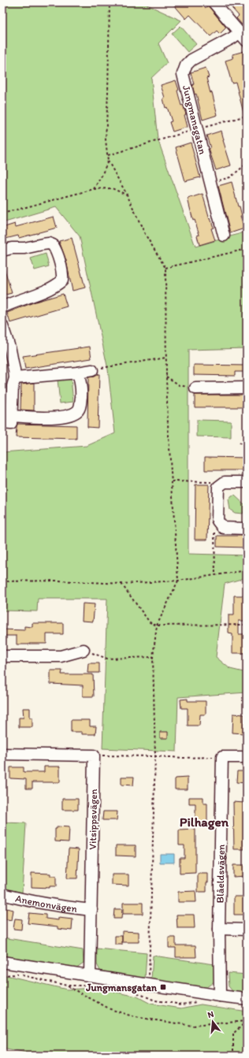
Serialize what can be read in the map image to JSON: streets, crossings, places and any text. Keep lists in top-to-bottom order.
{
  "streets": {
    "street": [
      "Jungmansgatan",
      "Vitsippsvägen",
      "Blåeldsvägen",
      "Anemonvägen"
    ]
  },
  "crossings": [
    ["Vitsippsvägen", "Anemonvägen"]
  ],
  "districts": ["Pilhagen"],
  "places": {
    "transit": ["Jungmansgatan"]
  },
  "north": "top"
}
